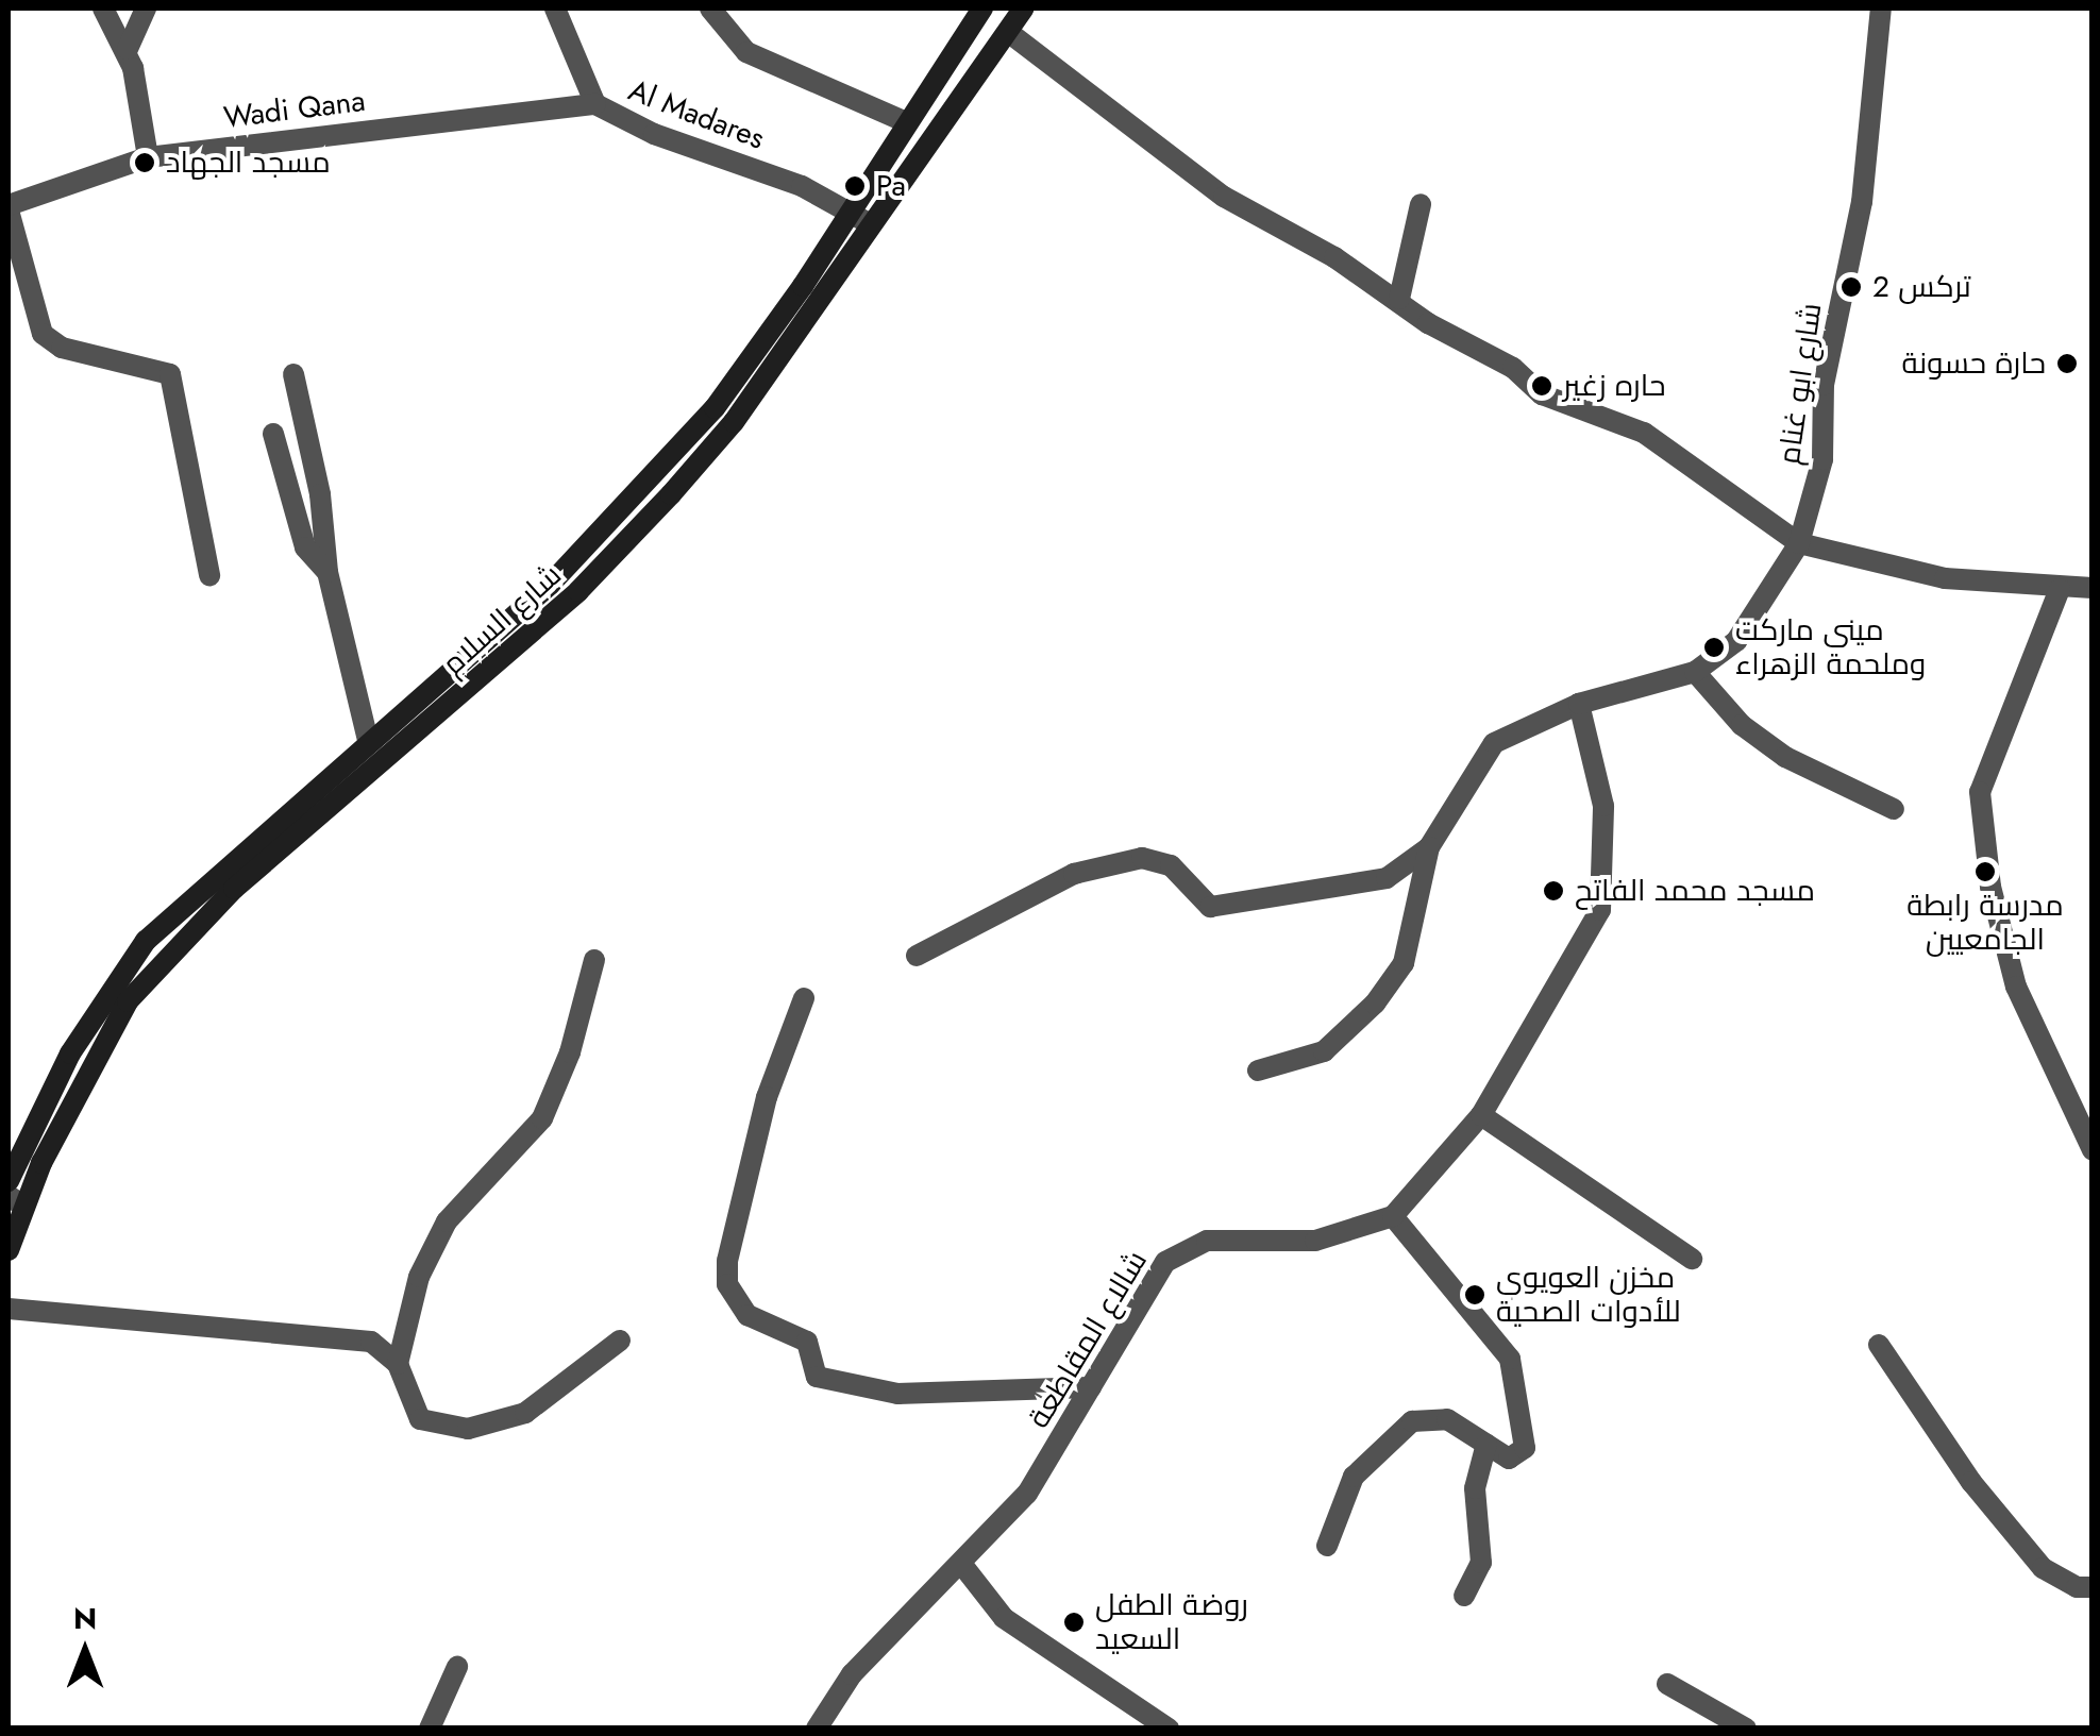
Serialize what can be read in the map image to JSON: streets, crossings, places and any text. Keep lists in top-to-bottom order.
{
  "streets": {
    "main road": ["شارع السلام"],
    "street": [
      "Wadi Qana",
      "Al Madares",
      "شارع ابو غنام",
      "شالاع المقاطعة"
    ]
  },
  "crossings": [
    ["Wadi Qana", "Al Madares"],
    ["Al Madares", "شارع السلام"]
  ],
  "places": [
    "مسجد الجهاد",
    "Pa",
    "تركس 2",
    "حارة حسونة",
    "حاره زغير",
    "ميني ماركت وملحمة الزهراء",
    "مدرسة رابطة الجامعيين",
    "مسجد محمد الفاتح",
    "مخزن العويوي للأدوات الصحية",
    "روضة الطفل السعيد"
  ],
  "north": "top"
}
